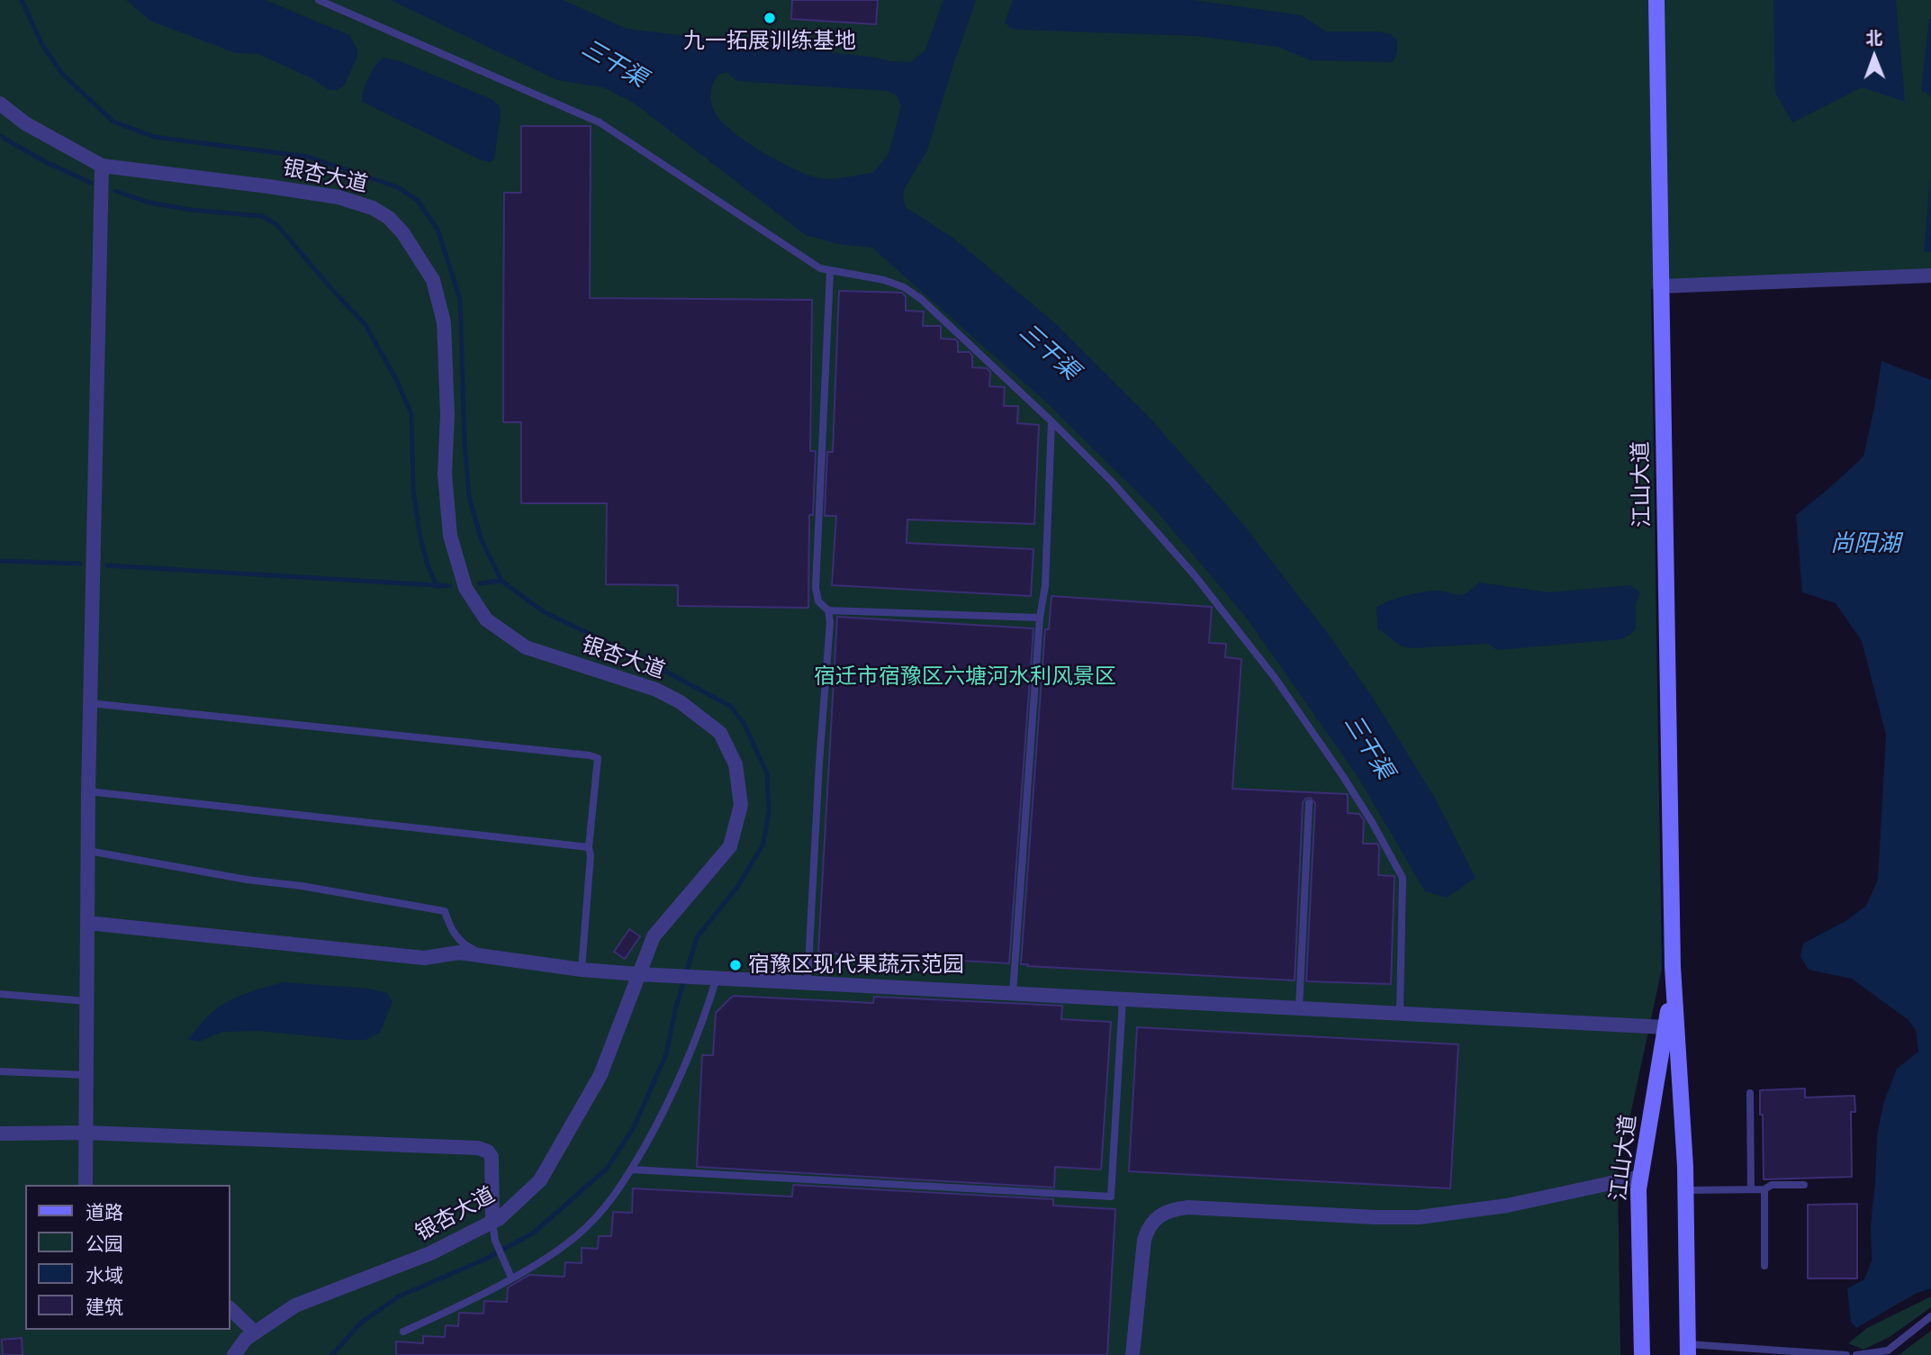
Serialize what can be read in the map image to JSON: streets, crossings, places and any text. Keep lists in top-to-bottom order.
{
  "streets": {
    "main road": ["江山大道"],
    "street": ["银杏大道"]
  },
  "water": ["三干渠", "尚阳湖"],
  "parks": ["宿迁市宿豫区六塘河水利风景区"],
  "places": ["九一拓展训练基地", "宿豫区现代果蔬示范园"],
  "legend": [
    "道路",
    "公园",
    "水域",
    "建筑"
  ],
  "north": "top"
}
